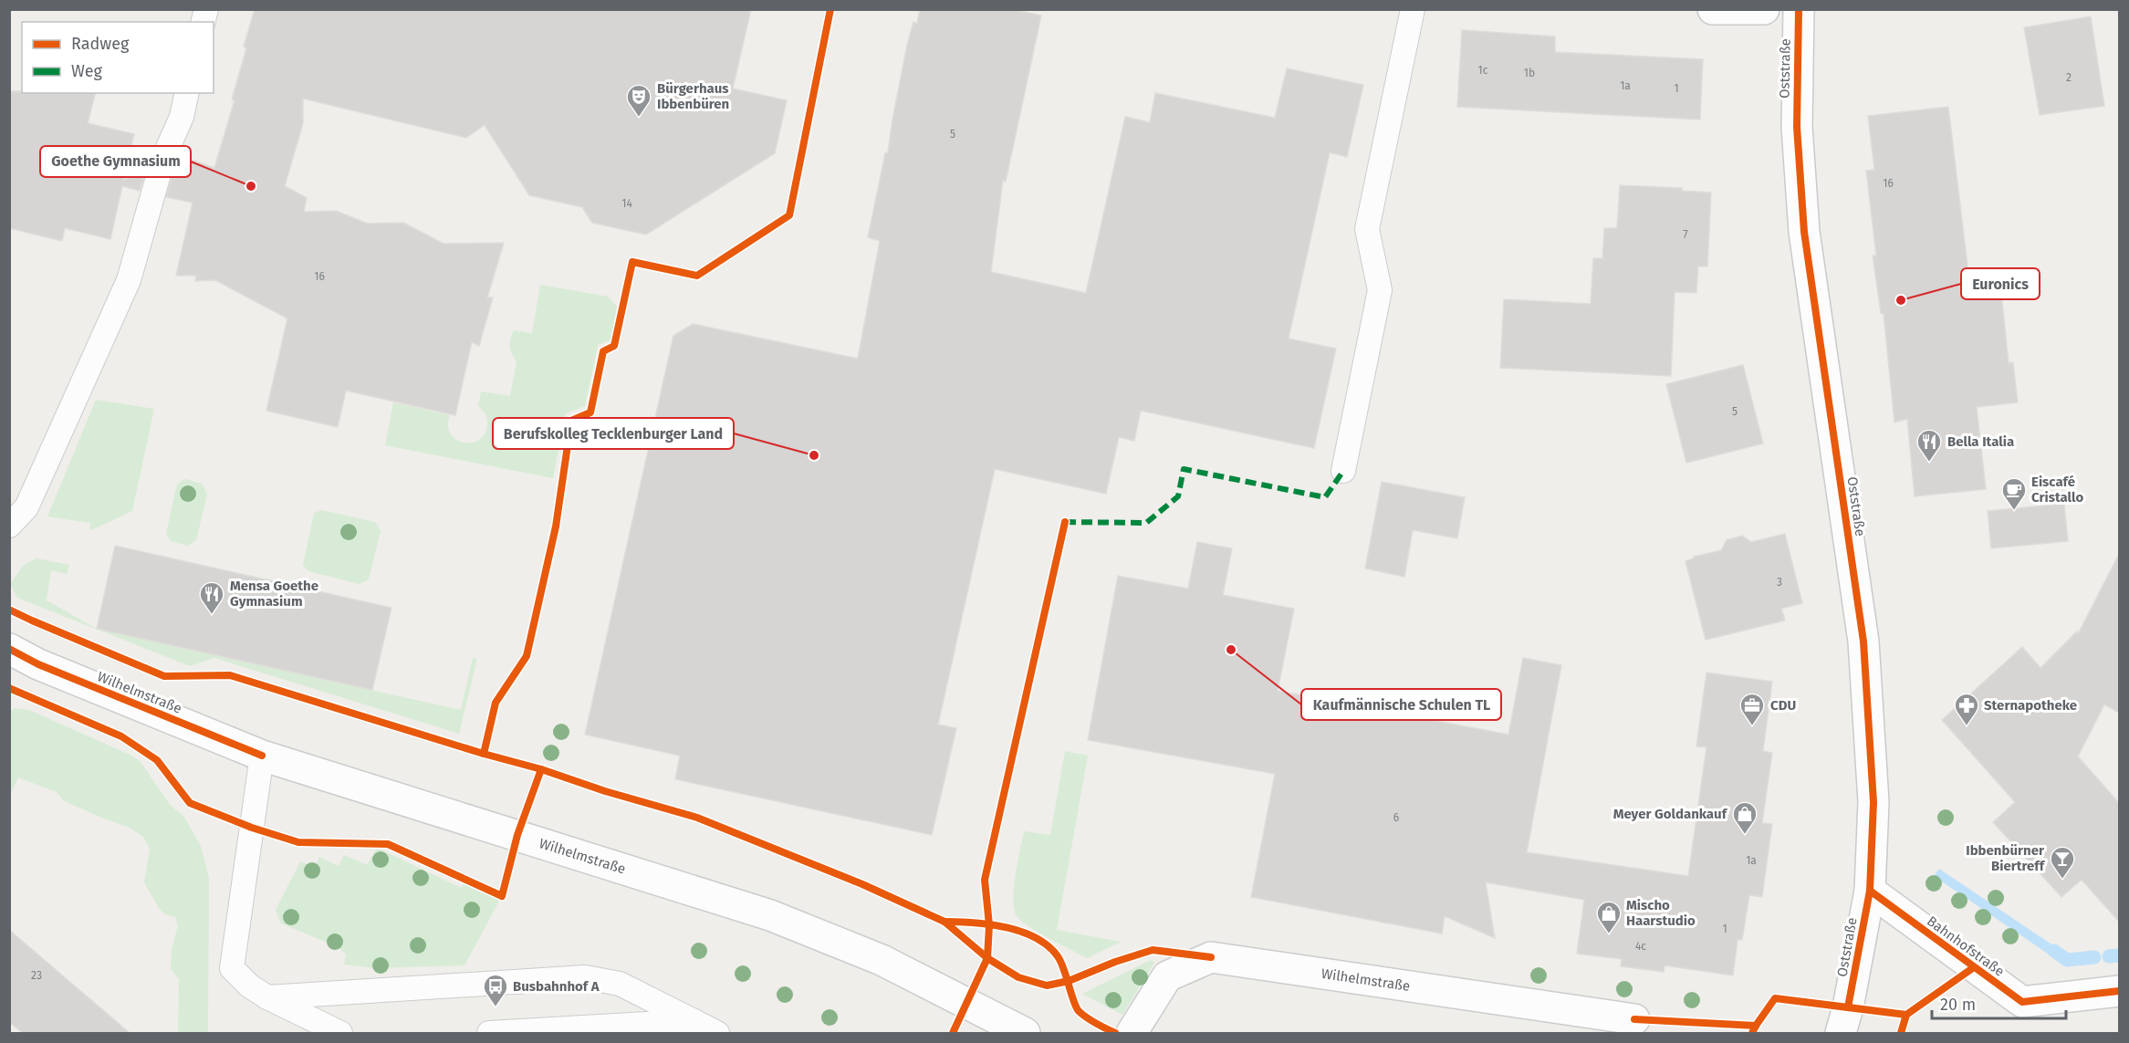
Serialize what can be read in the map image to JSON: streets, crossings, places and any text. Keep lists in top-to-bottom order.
{
  "streets": {
    "street": ["Oststraße", "Wilhelmstraße", "Bahnhofstraße"]
  },
  "crossings": [
    ["Oststraße", "Bahnhofstraße"]
  ],
  "places": {
    "theatre": ["Bürgerhaus Ibbenbüren"],
    "other": [
      "Goethe Gymnasium",
      "Euronics",
      "Berufskolleg Tecklenburger Land",
      "Kaufmännische Schulen TL"
    ],
    "restaurant": ["Bella Italia", "Mensa Goethe Gymnasium"],
    "cafe": ["Eiscafé Cristallo"],
    "office": ["CDU"],
    "pharmacy": ["Sternapotheke"],
    "shop": ["Meyer Goldankauf", "Mischo Haarstudio"],
    "bar": ["Ibbenbürner Biertreff"],
    "bus stop": ["Busbahnhof A"]
  },
  "house_numbers": [
    "1c",
    "1b",
    "2",
    "1a",
    "1",
    "5",
    "16",
    "14",
    "7",
    "16",
    "5",
    "3",
    "6",
    "1a",
    "1",
    "4c",
    "23"
  ],
  "legend": ["Radweg", "Weg"],
  "scale_bar": "20 m"
}
